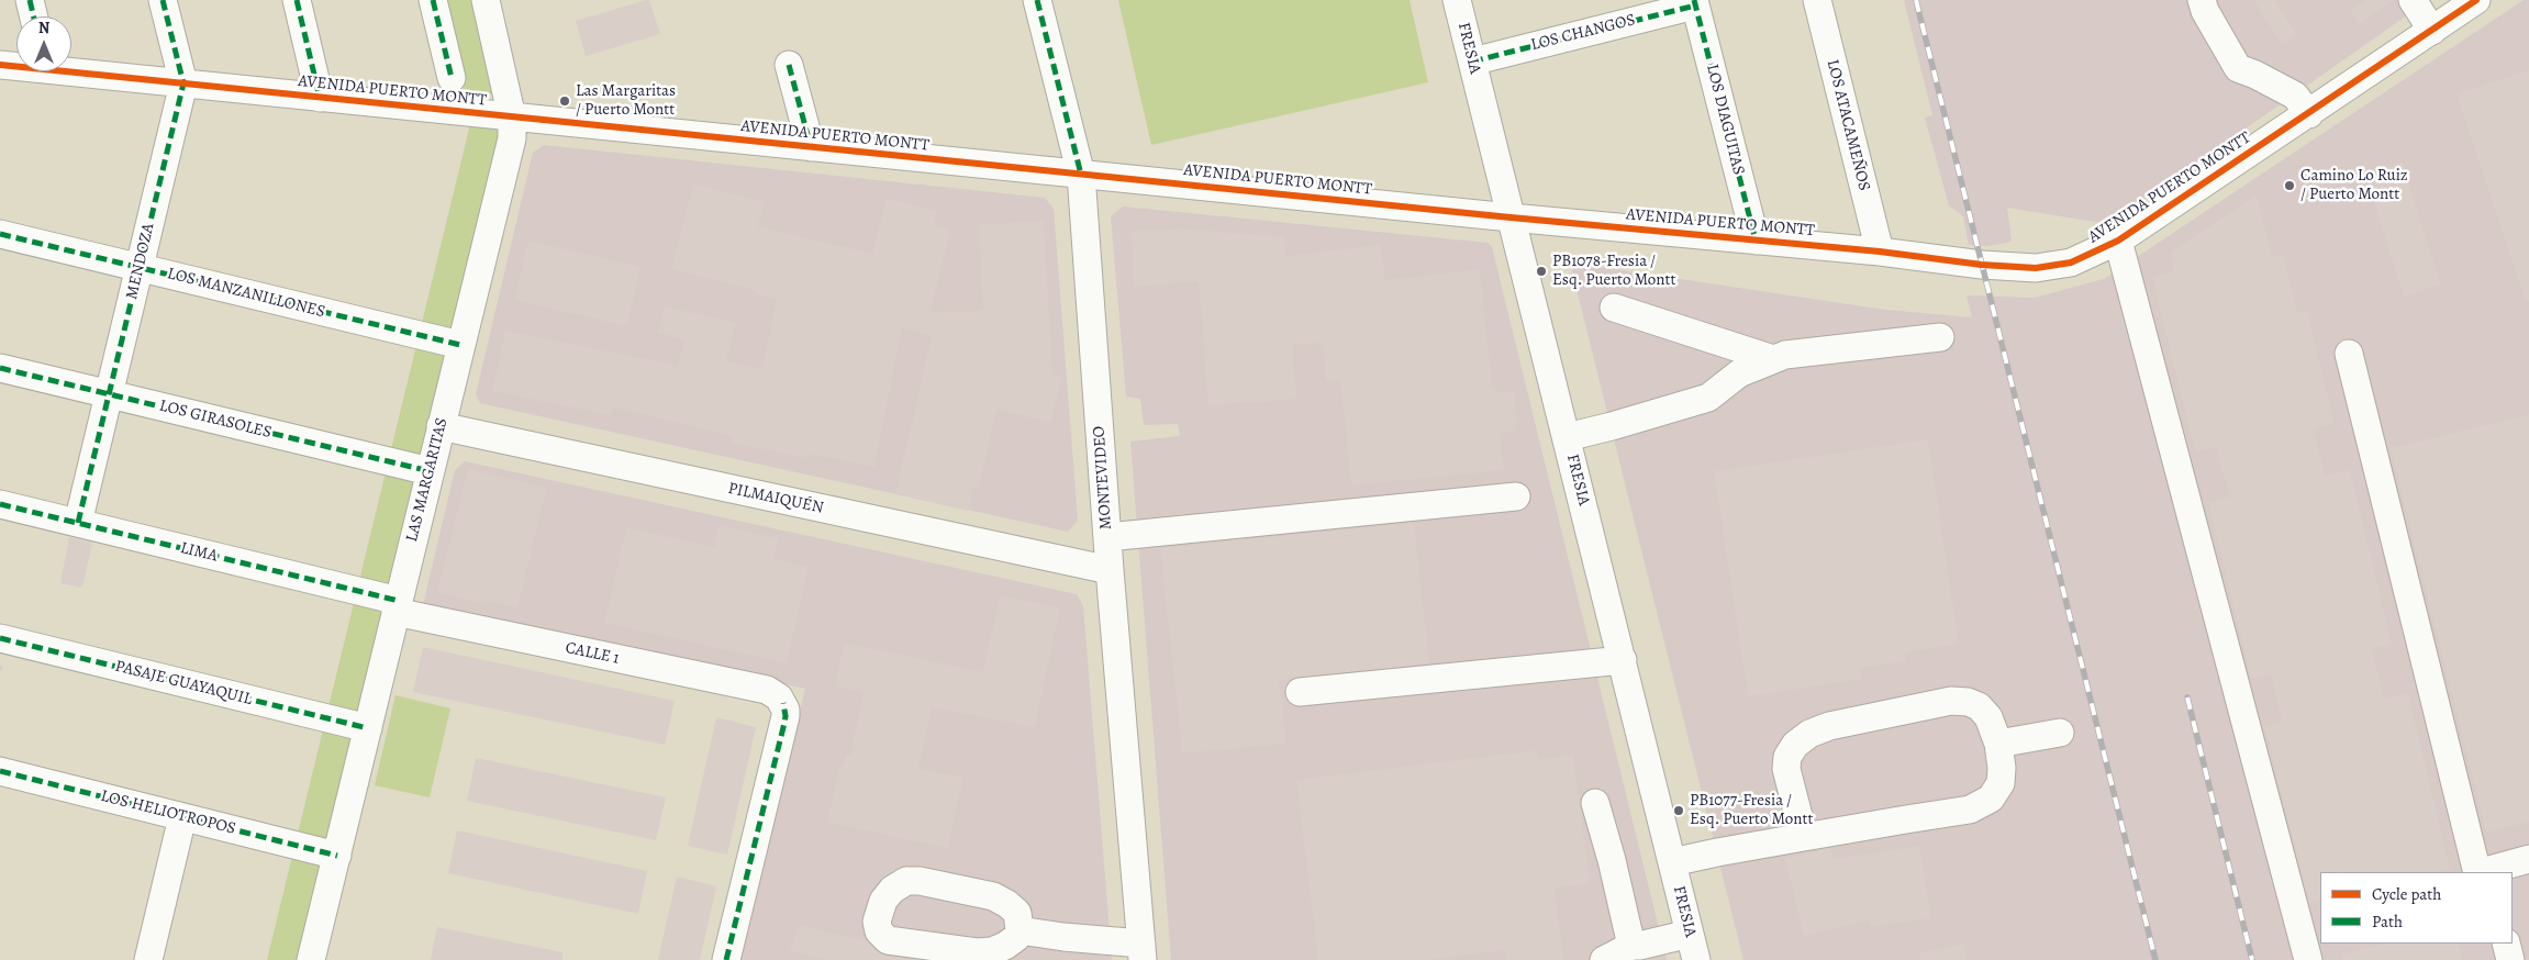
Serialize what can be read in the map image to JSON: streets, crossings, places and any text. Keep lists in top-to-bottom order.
{
  "streets": {
    "street": [
      "LOS CHANGOS",
      "FRESIA",
      "AVENIDA PUERTO MONTT",
      "LOS DIAGUITAS",
      "LOS ATACAMEÑOS",
      "MENDOZA",
      "LOS MANZANILLONES",
      "LOS GIRASOLES",
      "MONTEVIDEO",
      "LAS MARGARITAS",
      "PILMAIQUÉN",
      "LIMA",
      "CALLE 1",
      "PASAJE GUAYAQUIL",
      "LOS HELIOTROPOS"
    ]
  },
  "crossings": [
    ["LOS CHANGOS", "FRESIA"],
    ["LOS CHANGOS", "LOS DIAGUITAS"],
    ["FRESIA", "AVENIDA PUERTO MONTT"],
    ["AVENIDA PUERTO MONTT", "LOS DIAGUITAS"],
    ["AVENIDA PUERTO MONTT", "LOS ATACAMEÑOS"],
    ["AVENIDA PUERTO MONTT", "MENDOZA"],
    ["AVENIDA PUERTO MONTT", "MONTEVIDEO"],
    ["AVENIDA PUERTO MONTT", "LAS MARGARITAS"],
    ["MENDOZA", "LOS MANZANILLONES"],
    ["MENDOZA", "LOS GIRASOLES"],
    ["MENDOZA", "LIMA"],
    ["LOS MANZANILLONES", "LAS MARGARITAS"],
    ["LOS GIRASOLES", "LAS MARGARITAS"],
    ["MONTEVIDEO", "PILMAIQUÉN"],
    ["LAS MARGARITAS", "PILMAIQUÉN"],
    ["LAS MARGARITAS", "LIMA"],
    ["LAS MARGARITAS", "CALLE 1"],
    ["LAS MARGARITAS", "PASAJE GUAYAQUIL"],
    ["LAS MARGARITAS", "LOS HELIOTROPOS"],
    ["LIMA", "CALLE 1"]
  ],
  "places": [
    "Las Margaritas / Puerto Montt",
    "Camino Lo Ruiz / Puerto Montt",
    "PB1078-Fresia / Esq. Puerto Montt",
    "PB1077-Fresia / Esq. Puerto Montt"
  ],
  "legend": ["Cycle path", "Path"],
  "north": "top"
}
